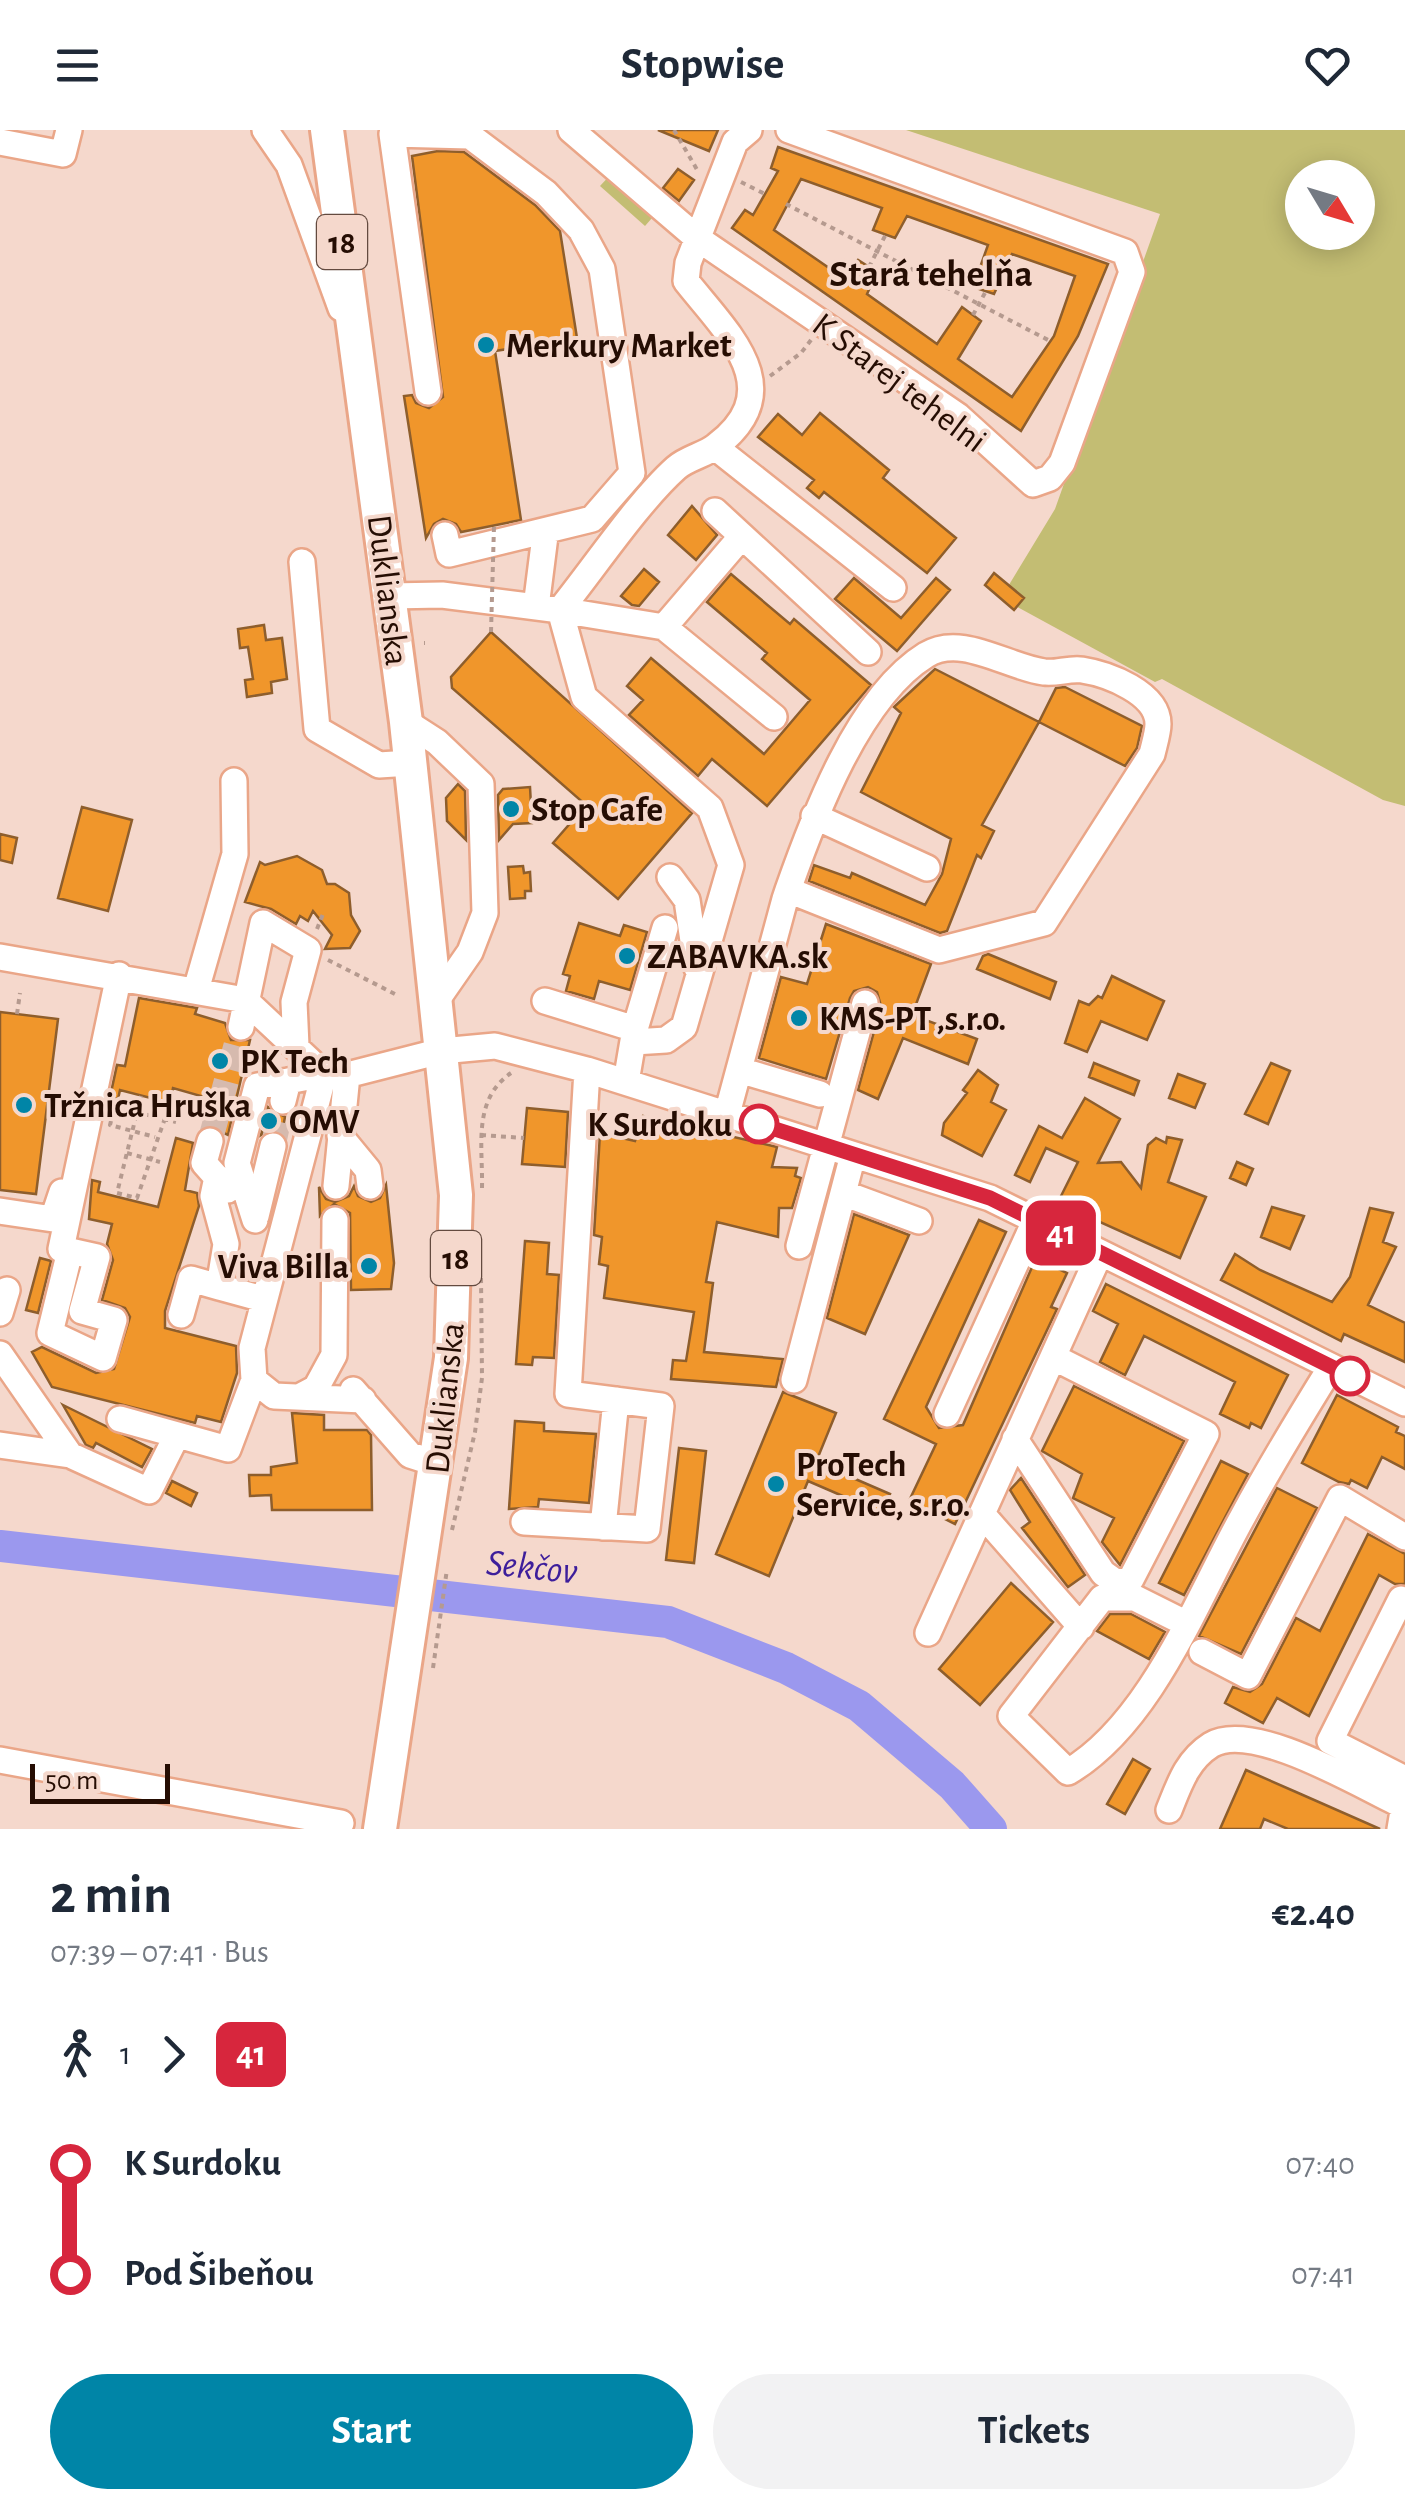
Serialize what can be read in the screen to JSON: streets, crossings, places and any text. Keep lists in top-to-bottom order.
{
  "streets": {
    "main road": ["18", "Duklianska"],
    "street": ["K Starej tehelni"]
  },
  "crossings": [
    ["18", "Duklianska"]
  ],
  "districts": ["Stará tehelňa"],
  "water": ["Sekčov"],
  "places": [
    "Merkury Market",
    "Stop Cafe",
    "ZABAVKA.sk",
    "KMS-PT ,s.r.o.",
    "PK Tech",
    "Tržnica Hruška",
    "OMV",
    "K Surdoku",
    "Viva Billa",
    "ProTech Service, s.r.o."
  ],
  "lines": ["bus line 41"],
  "scale_bar": "50 m",
  "north": "bottom right",
  "page": {
    "header": "Stopwise",
    "on_map": "41",
    "scale": "50 m",
    "heading": ["2 min", "07:39 – 07:41 · Bus", "€2.40"],
    "legs": ["1", "41"],
    "list": [
      {
        "name": "K Surdoku",
        "value": "07:40"
      },
      {
        "name": "Pod Šibeňou",
        "value": "07:41"
      }
    ],
    "buttons": ["Start", "Tickets"]
  }
}
